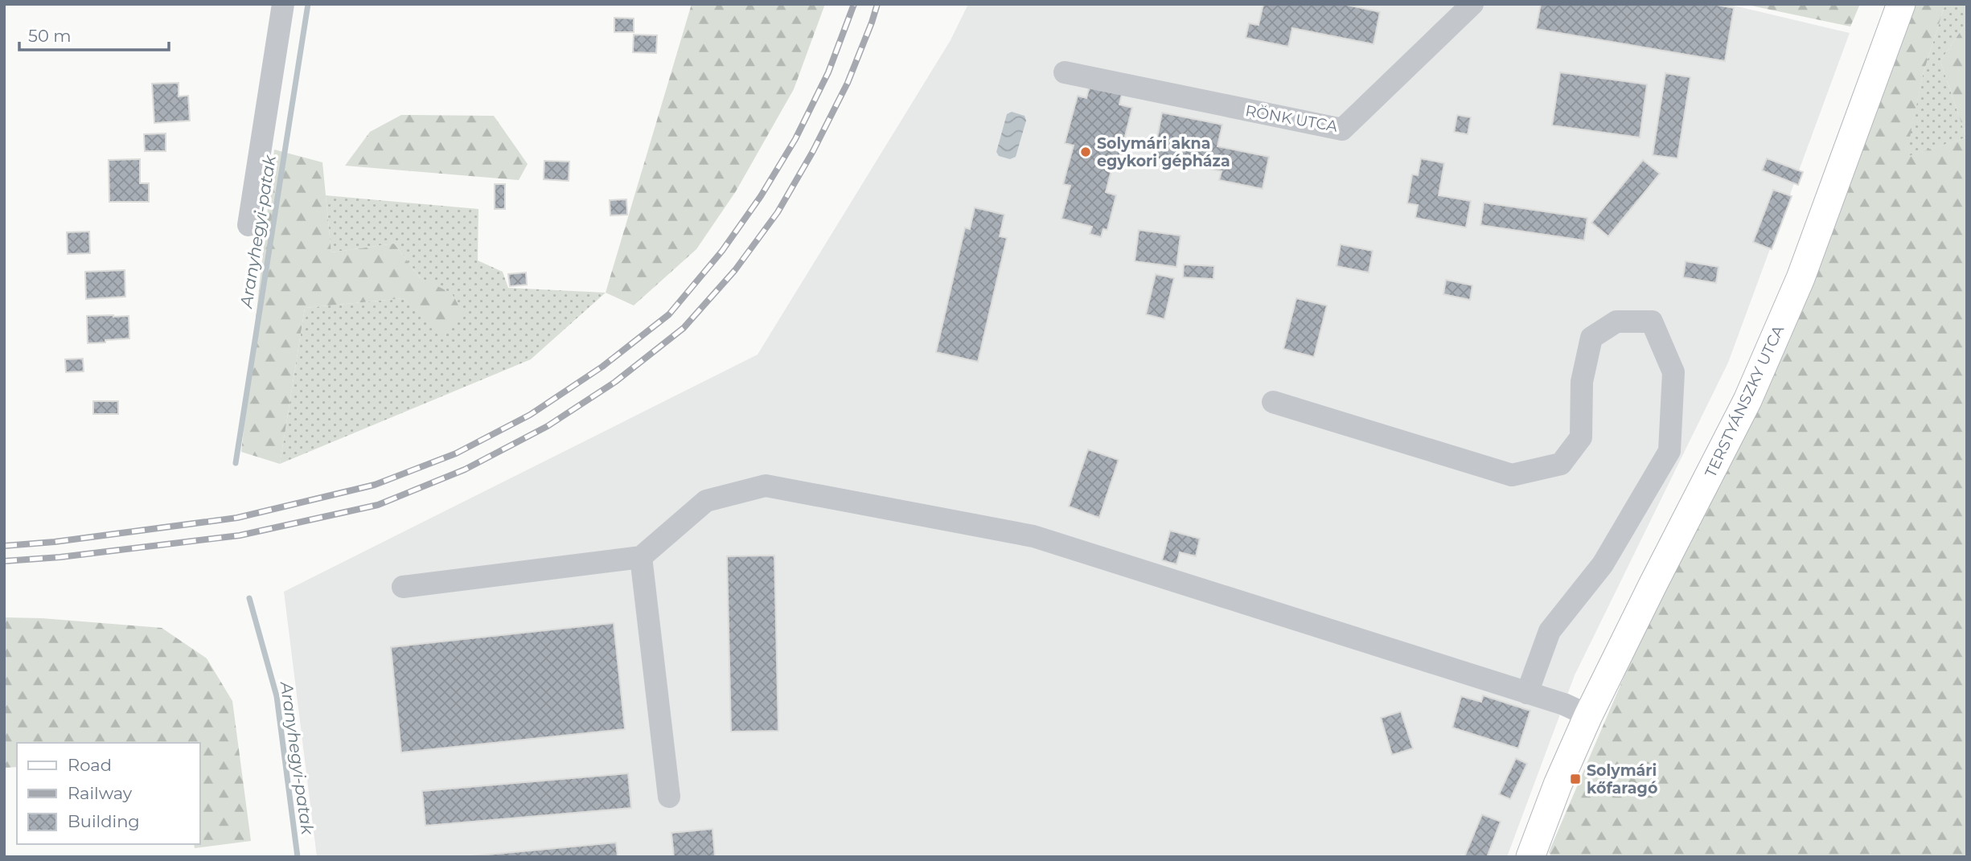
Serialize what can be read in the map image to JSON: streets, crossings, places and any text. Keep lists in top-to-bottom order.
{
  "streets": {
    "main road": ["TERSTYÁNSZKY UTCA"],
    "street": ["RÖNK UTCA"]
  },
  "water": ["Aranyhegyi-patak"],
  "places": {
    "other": ["Solymári akna egykori gépháza"],
    "transit": ["Solymári kőfaragó"]
  },
  "legend": ["Road", "Railway", "Building"],
  "scale_bar": "50 m"
}
